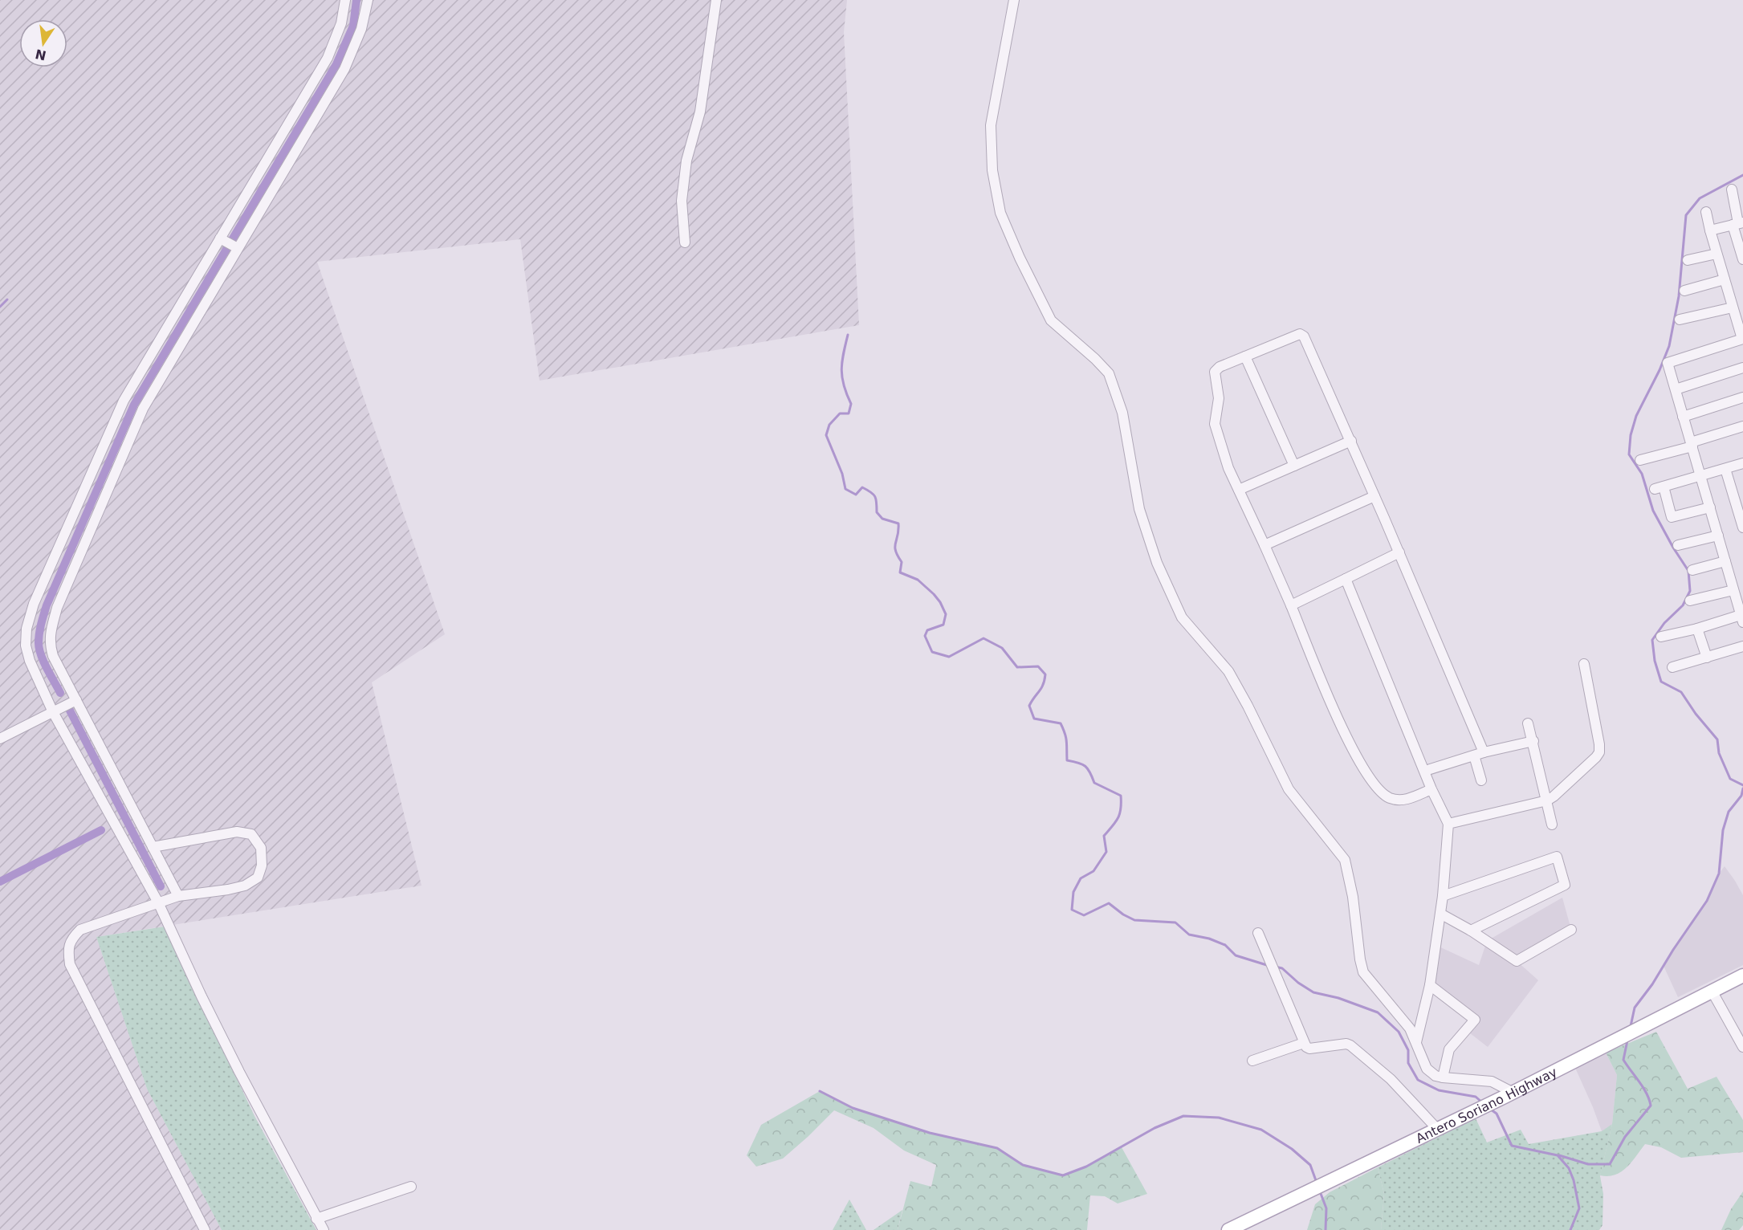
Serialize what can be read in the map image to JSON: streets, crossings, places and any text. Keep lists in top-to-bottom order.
{
  "streets": {
    "main road": ["Antero Soriano Highway"]
  },
  "north": "bottom"
}
